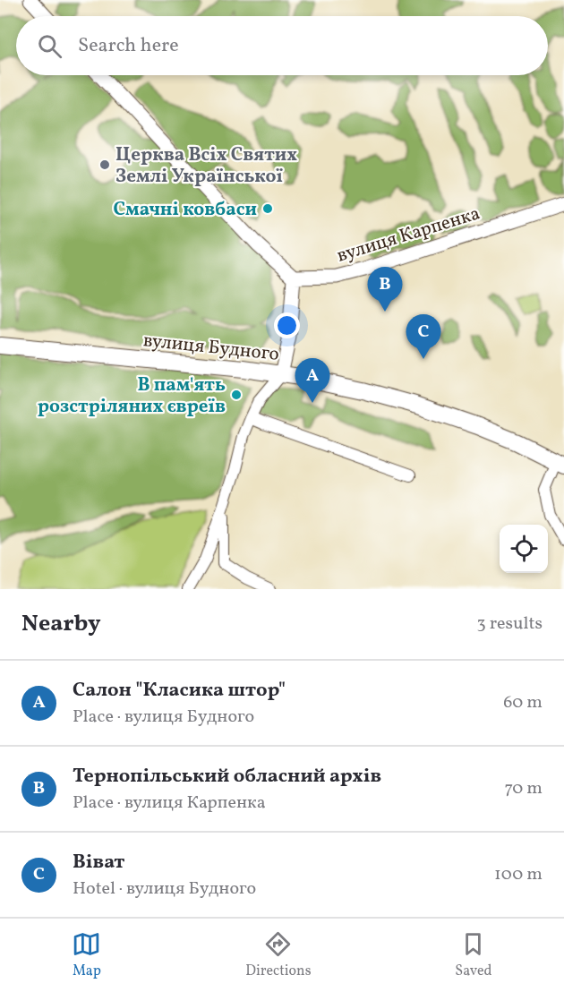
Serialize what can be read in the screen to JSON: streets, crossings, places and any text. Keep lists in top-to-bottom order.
{
  "streets": {
    "highway": ["вулиця Будного"],
    "main road": ["вулиця Карпенка"]
  },
  "places": ["Церква Всіх Святих Землі Української", "Смачні ковбаси", "В пам'ять розстріляних євреїв"],
  "page": {
    "search": "Search here",
    "pins": ["B", "C", "A"],
    "heading": ["Nearby", "3 results"],
    "list": [
      {
        "mark": "A",
        "name": "Салон \"Класика штор\"",
        "note": "Place · вулиця Будного",
        "value": "60 m"
      },
      {
        "mark": "B",
        "name": "Тернопільський обласний архів",
        "note": "Place · вулиця Карпенка",
        "value": "70 m"
      },
      {
        "mark": "C",
        "name": "Віват",
        "note": "Hotel · вулиця Будного",
        "value": "100 m"
      }
    ],
    "nav": ["Map", "Directions", "Saved"]
  }
}
